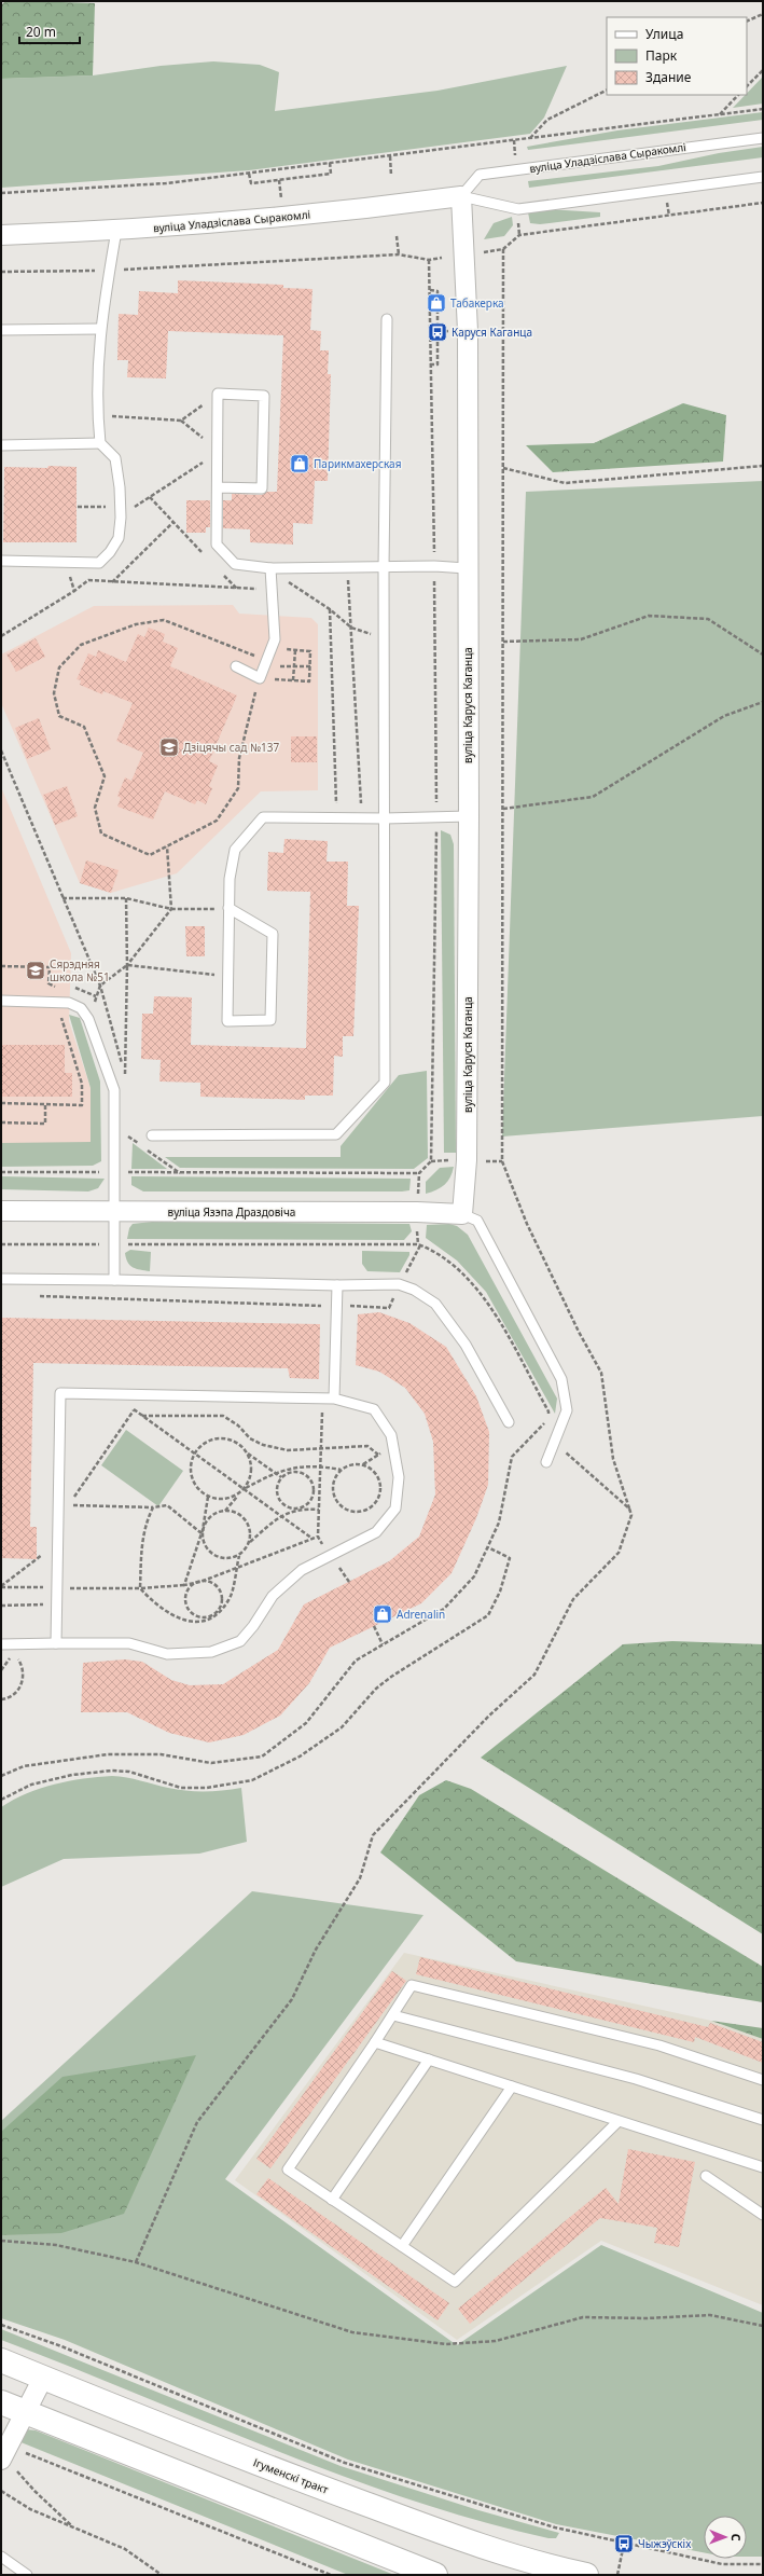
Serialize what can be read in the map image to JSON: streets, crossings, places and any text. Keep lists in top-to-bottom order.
{
  "streets": {
    "main road": ["Ігуменскі тракт"],
    "street": ["вуліца Уладзіслава Сыракомлі", "вуліца Каруся Каганца", "вуліца Язэпа Драздовіча"]
  },
  "crossings": [
    ["вуліца Уладзіслава Сыракомлі", "вуліца Каруся Каганца"],
    ["вуліца Каруся Каганца", "вуліца Язэпа Драздовіча"]
  ],
  "places": {
    "shop": ["Табакерка", "Парикмахерская", "Adrenalin"],
    "bus stop": ["Каруся Каганца", "Чыжэўскіх"],
    "school or university": ["Дзіцячы сад №137", "Сярэдняя школа №51"]
  },
  "legend": ["Улица", "Парк", "Здание"],
  "scale_bar": "20 m",
  "north": "right"
}
